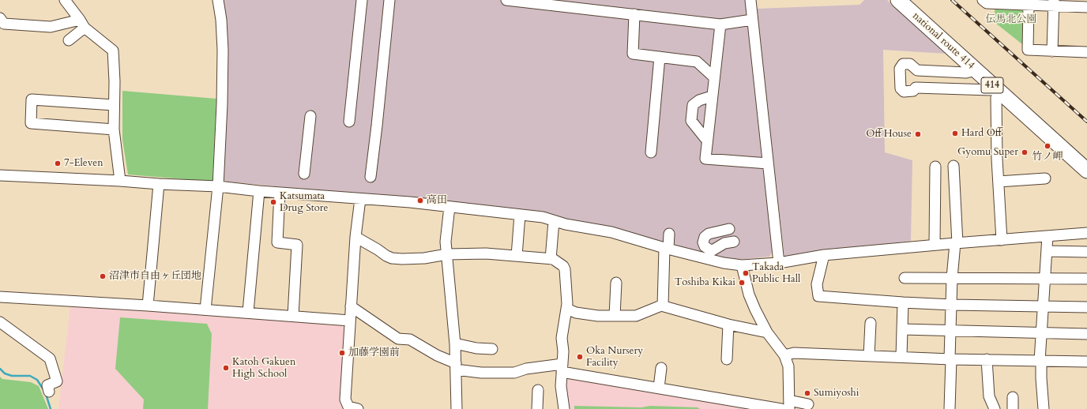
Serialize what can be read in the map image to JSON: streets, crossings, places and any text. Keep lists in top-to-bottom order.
{
  "streets": {
    "highway": ["national route 414", "414"]
  },
  "parks": ["伝馬北公園"],
  "places": [
    "Hard Off",
    "Off House",
    "竹ノ岬",
    "Gyomu Super",
    "7-Eleven",
    "高田",
    "Katsumata Drug Store",
    "Takada Public Hall",
    "沼津市自由ヶ丘団地",
    "Toshiba Kikai",
    "加藤学園前",
    "Oka Nursery Facility",
    "Katoh Gakuen High School",
    "Sumiyoshi"
  ]
}
